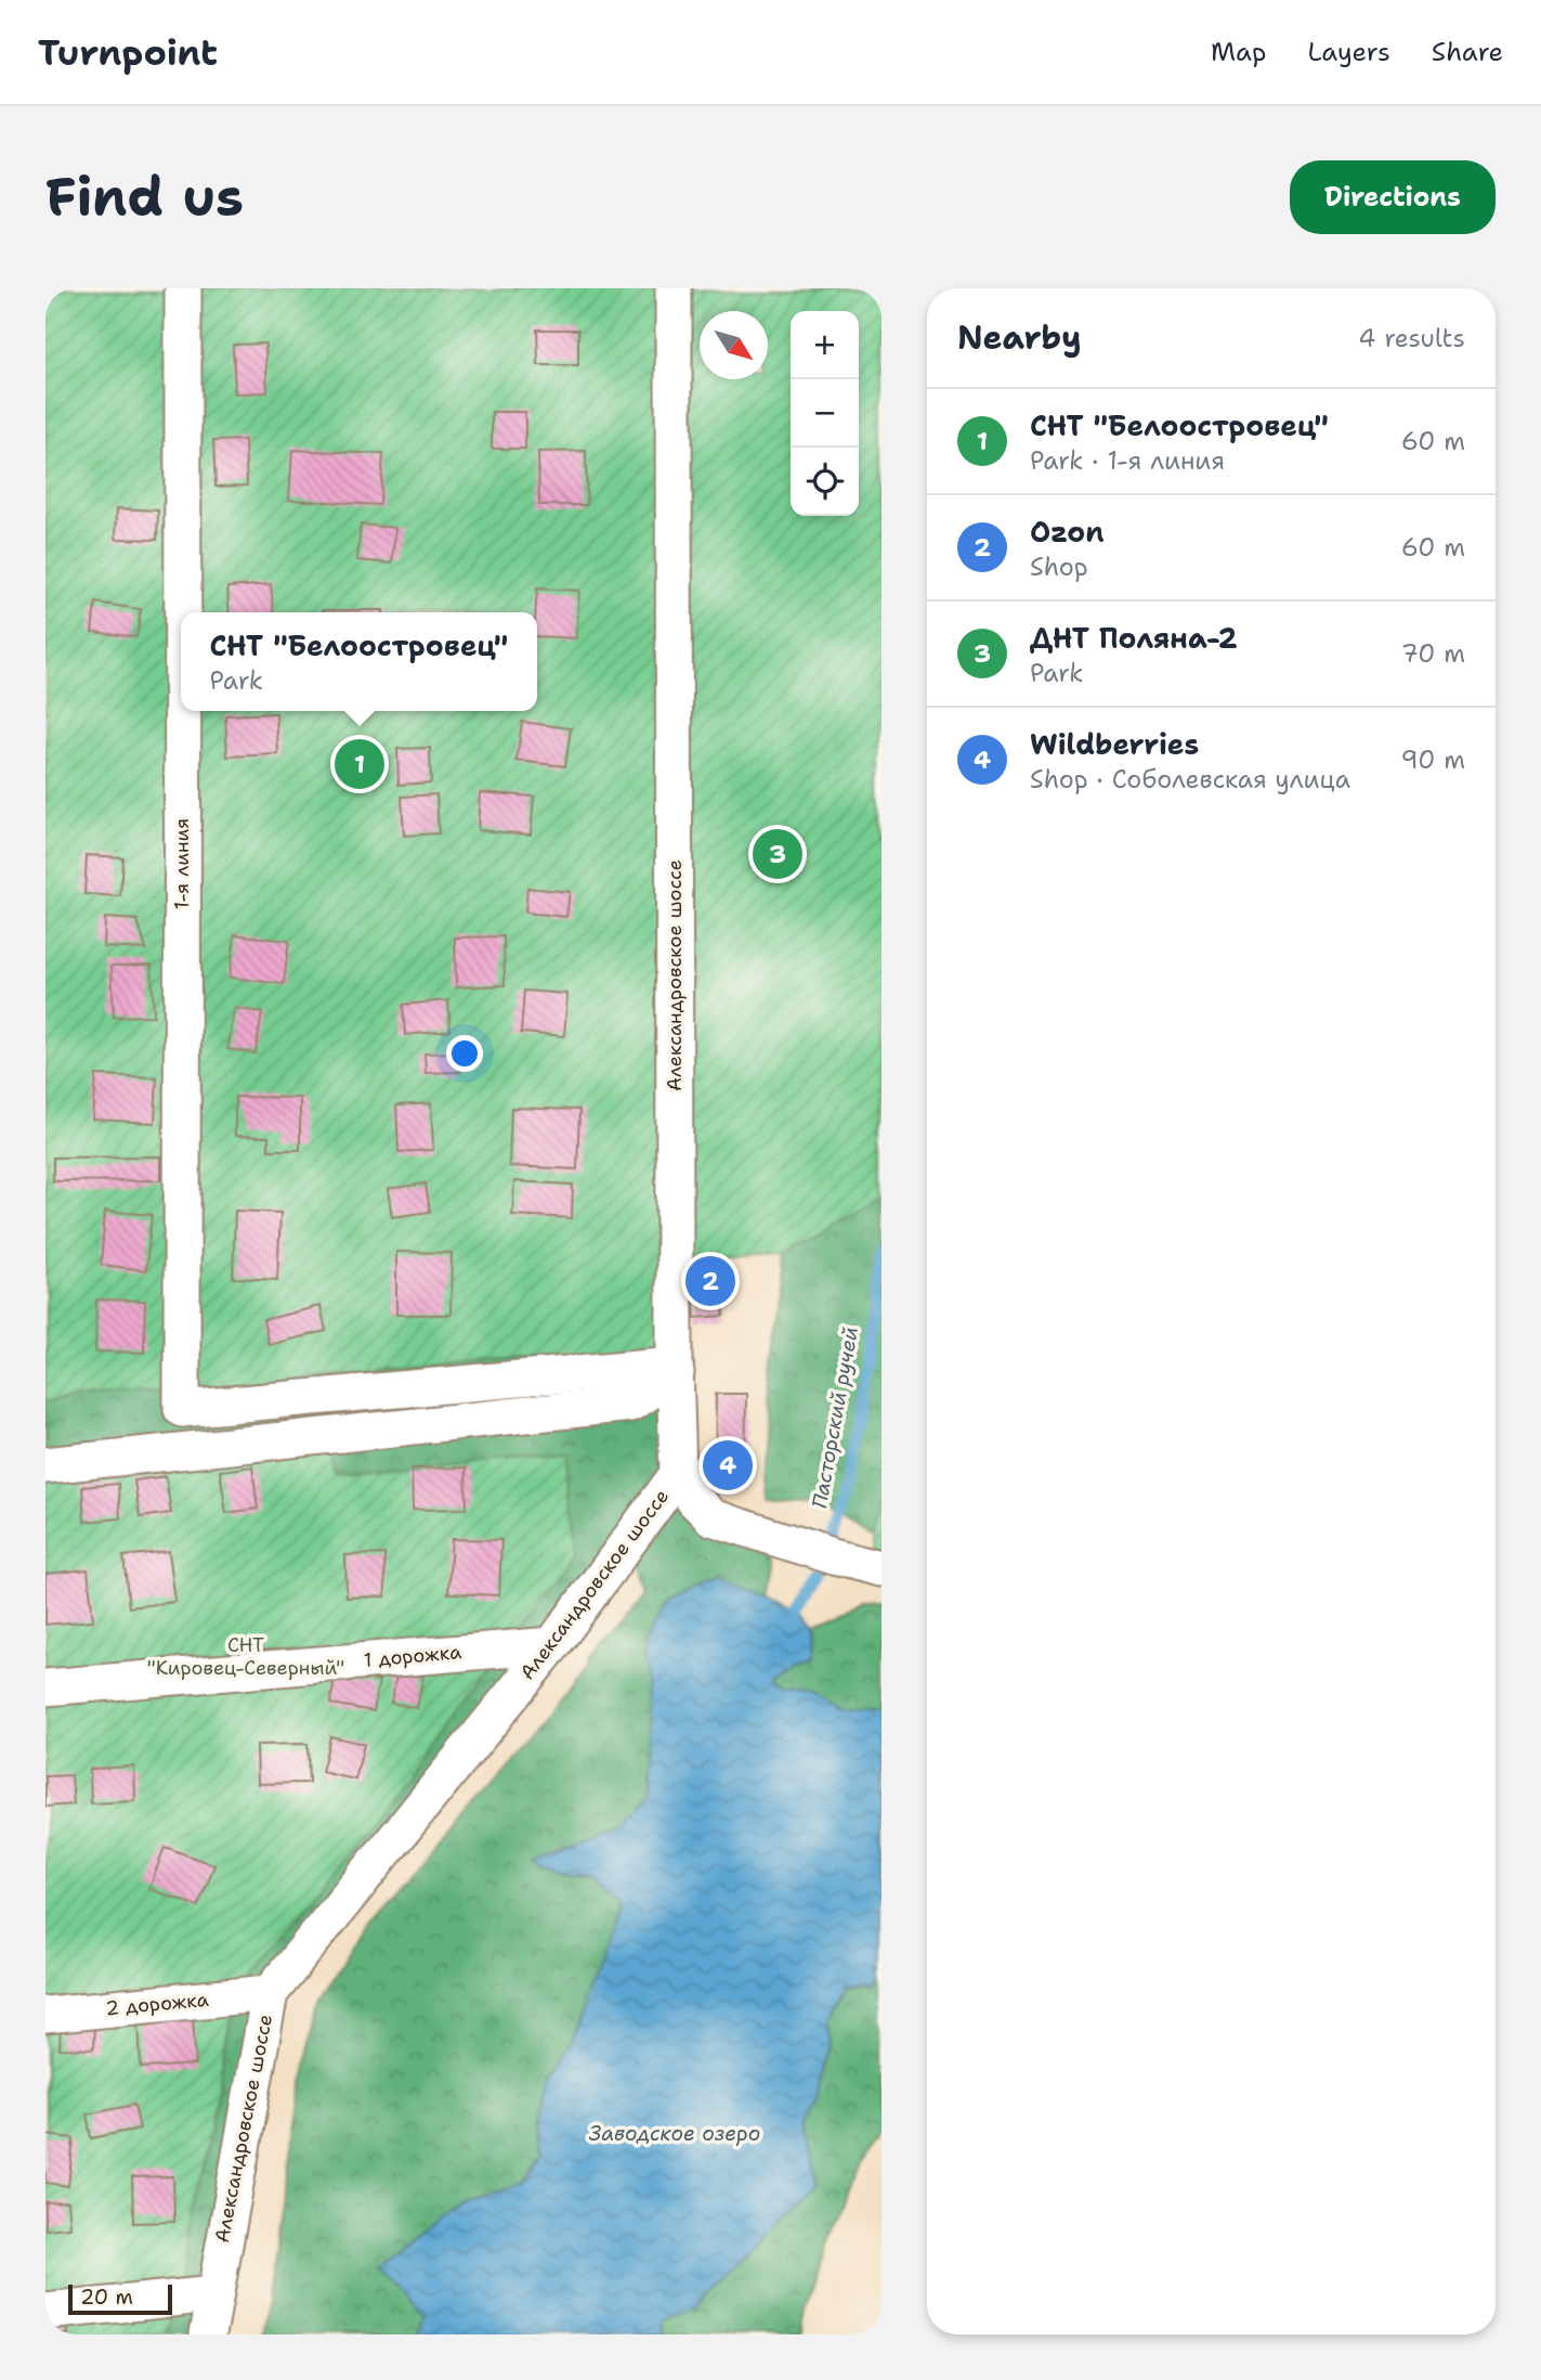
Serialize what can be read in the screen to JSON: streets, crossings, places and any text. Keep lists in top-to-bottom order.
{
  "streets": {
    "street": [
      "1-я линия",
      "Александровское шоссе",
      "1 дорожка",
      "2 дорожка"
    ]
  },
  "crossings": [
    ["1-я линия", "Александровское шоссе"],
    ["Александровское шоссе", "1 дорожка"],
    ["Александровское шоссе", "2 дорожка"]
  ],
  "water": ["Пасторский ручей", "Заводское озеро"],
  "parks": ["СНТ \"Кировец-Северный\""],
  "scale_bar": "20 m",
  "north": "bottom right",
  "page": {
    "header": "Turnpoint",
    "nav": ["Map", "Layers", "Share"],
    "buttons": "Directions",
    "title": "Find us",
    "heading": ["Nearby", "4 results"],
    "map_buttons": ["+", "−"],
    "list": [
      {
        "mark": "1",
        "name": "СНТ \"Белоостровец\"",
        "note": "Park · 1-я линия",
        "value": "60 m"
      },
      {
        "mark": "2",
        "name": "Ozon",
        "note": "Shop",
        "value": "60 m"
      },
      {
        "mark": "3",
        "name": "ДНТ Поляна-2",
        "note": "Park",
        "value": "70 m"
      },
      {
        "mark": "4",
        "name": "Wildberries",
        "note": "Shop · Соболевская улица",
        "value": "90 m"
      }
    ],
    "popup": ["СНТ \"Белоостровец\"", "Park"],
    "pins": [
      "1",
      "3",
      "2",
      "4"
    ],
    "scale": "20 m"
  }
}
